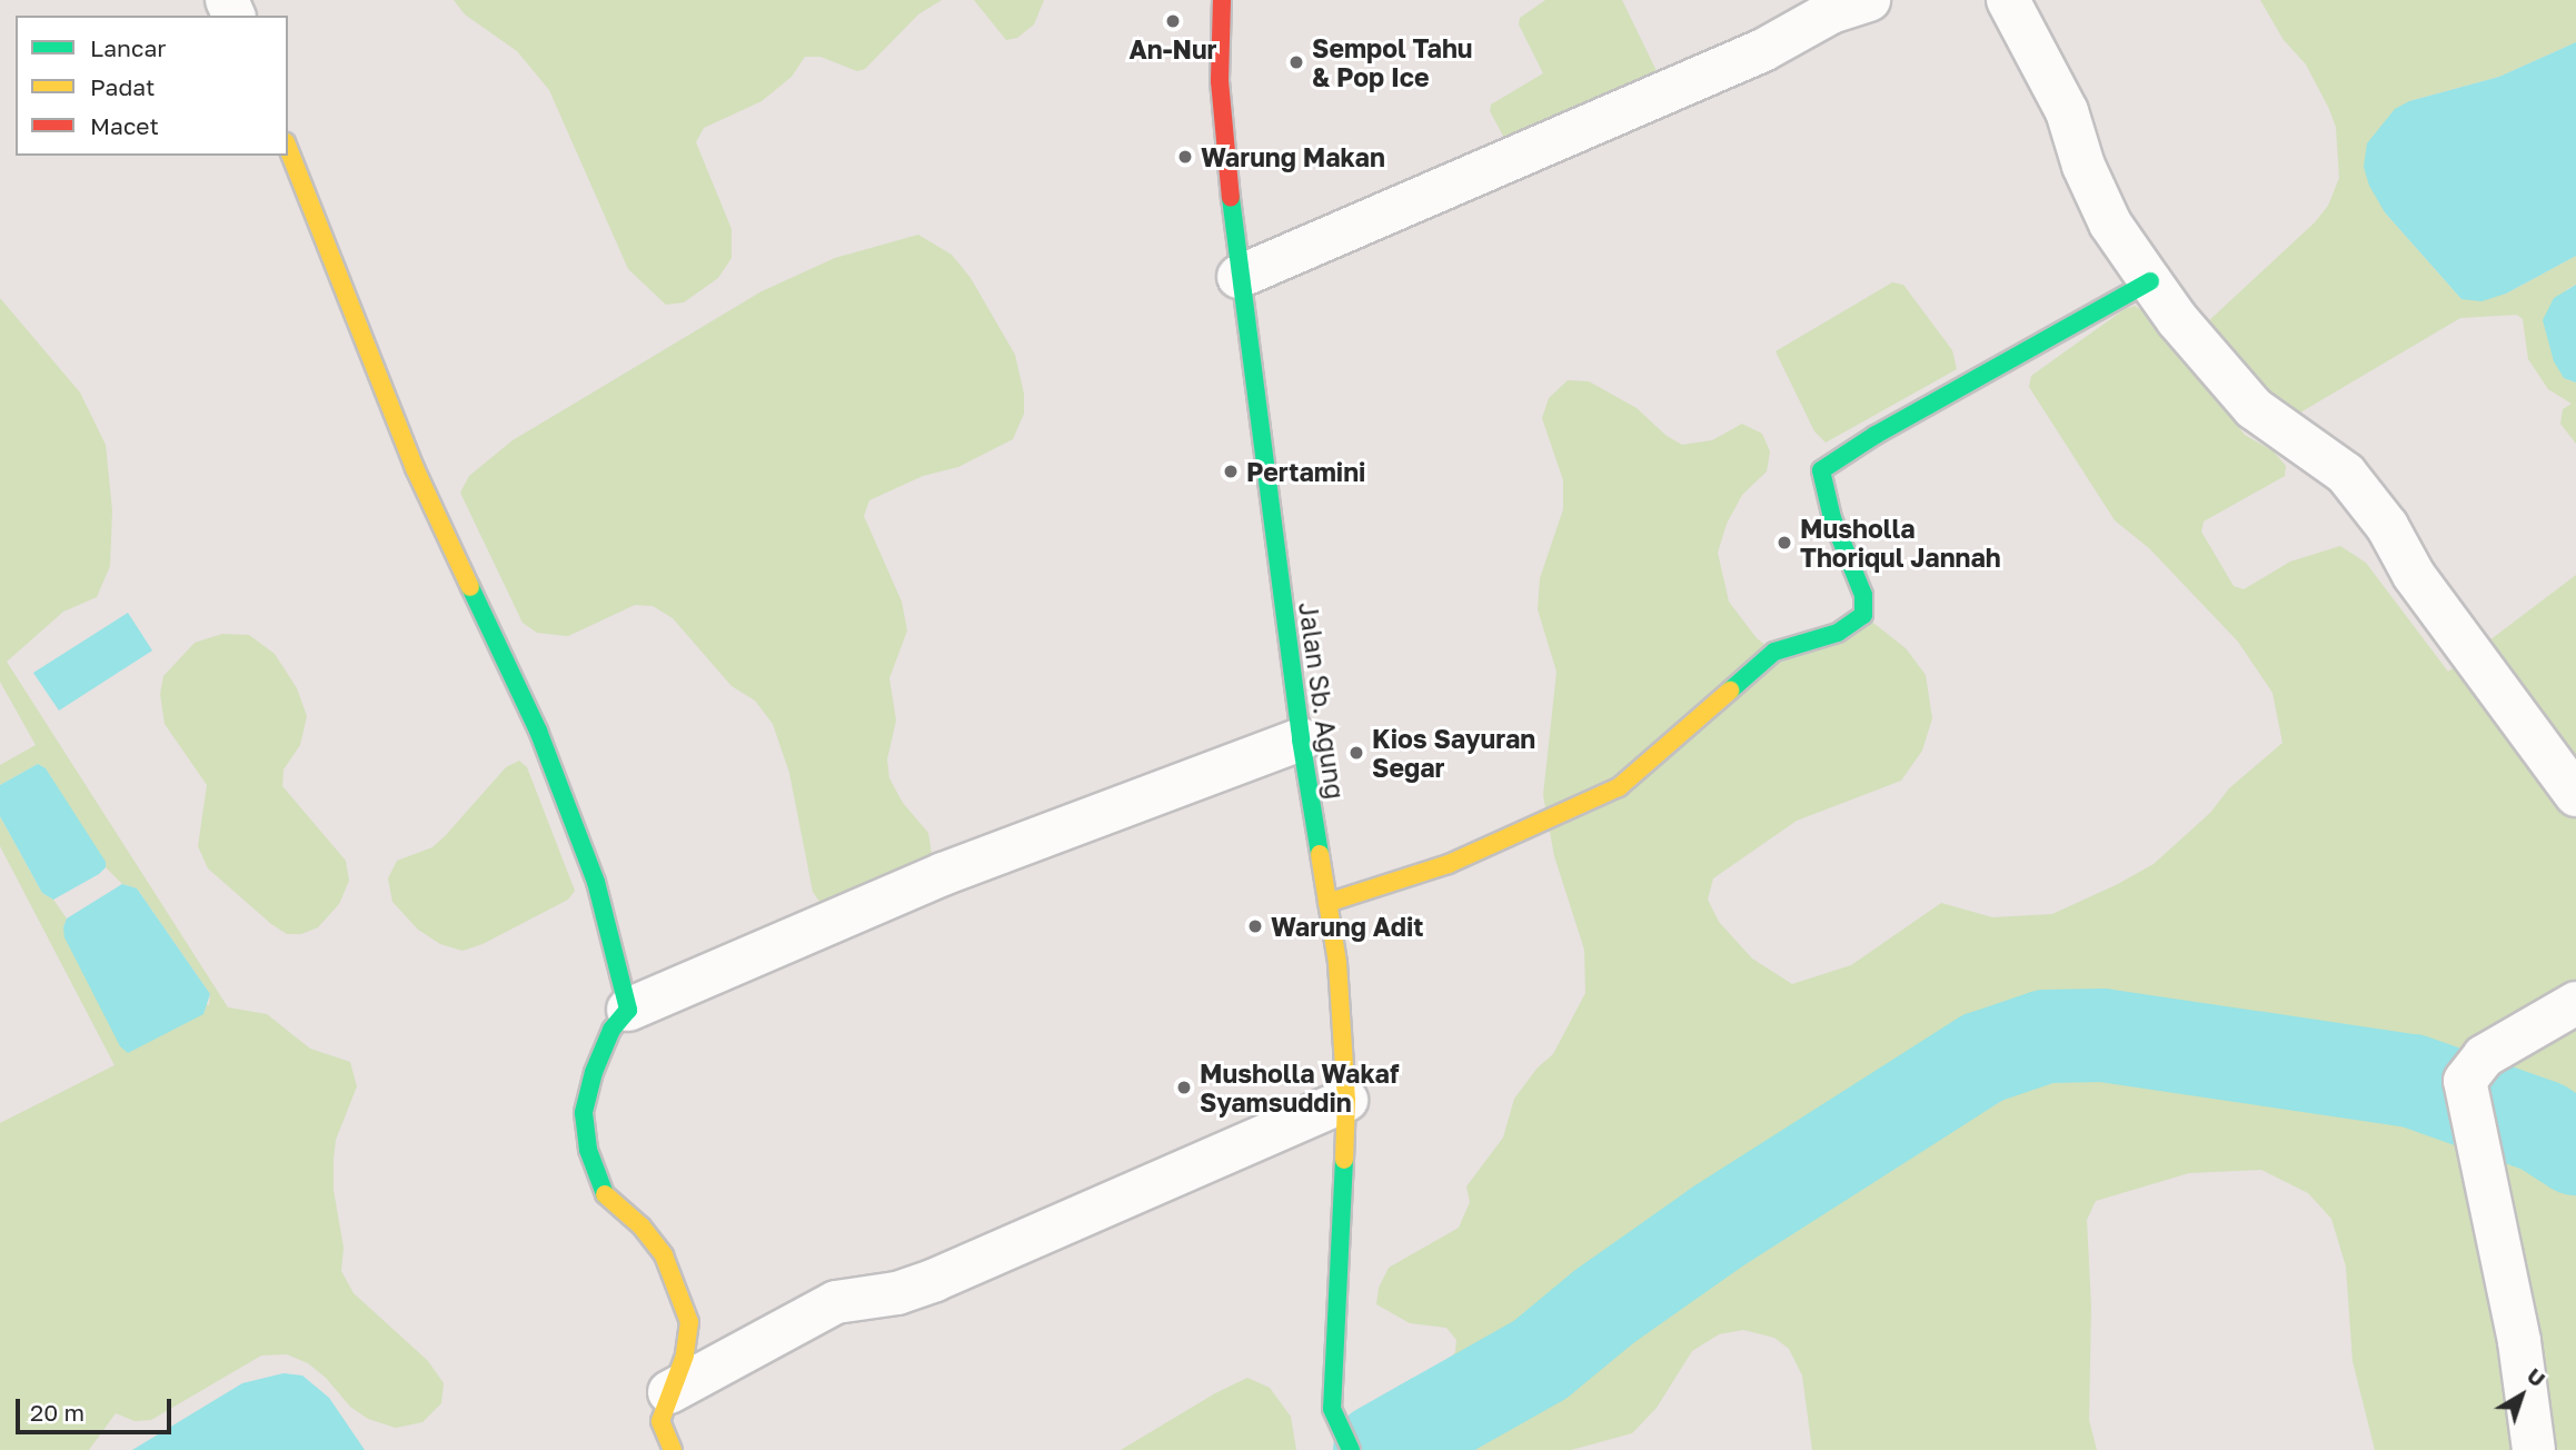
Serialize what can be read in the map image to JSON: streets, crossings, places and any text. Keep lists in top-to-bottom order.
{
  "streets": {
    "street": ["Jalan Sb. Agung"]
  },
  "places": [
    "An-Nur",
    "Sempol Tahu & Pop Ice",
    "Warung Makan",
    "Pertamini",
    "Musholla Thoriqul Jannah",
    "Kios Sayuran Segar",
    "Warung Adit",
    "Musholla Wakaf Syamsuddin"
  ],
  "legend": ["Lancar", "Padat", "Macet"],
  "scale_bar": "20 m",
  "north": "top right"
}
